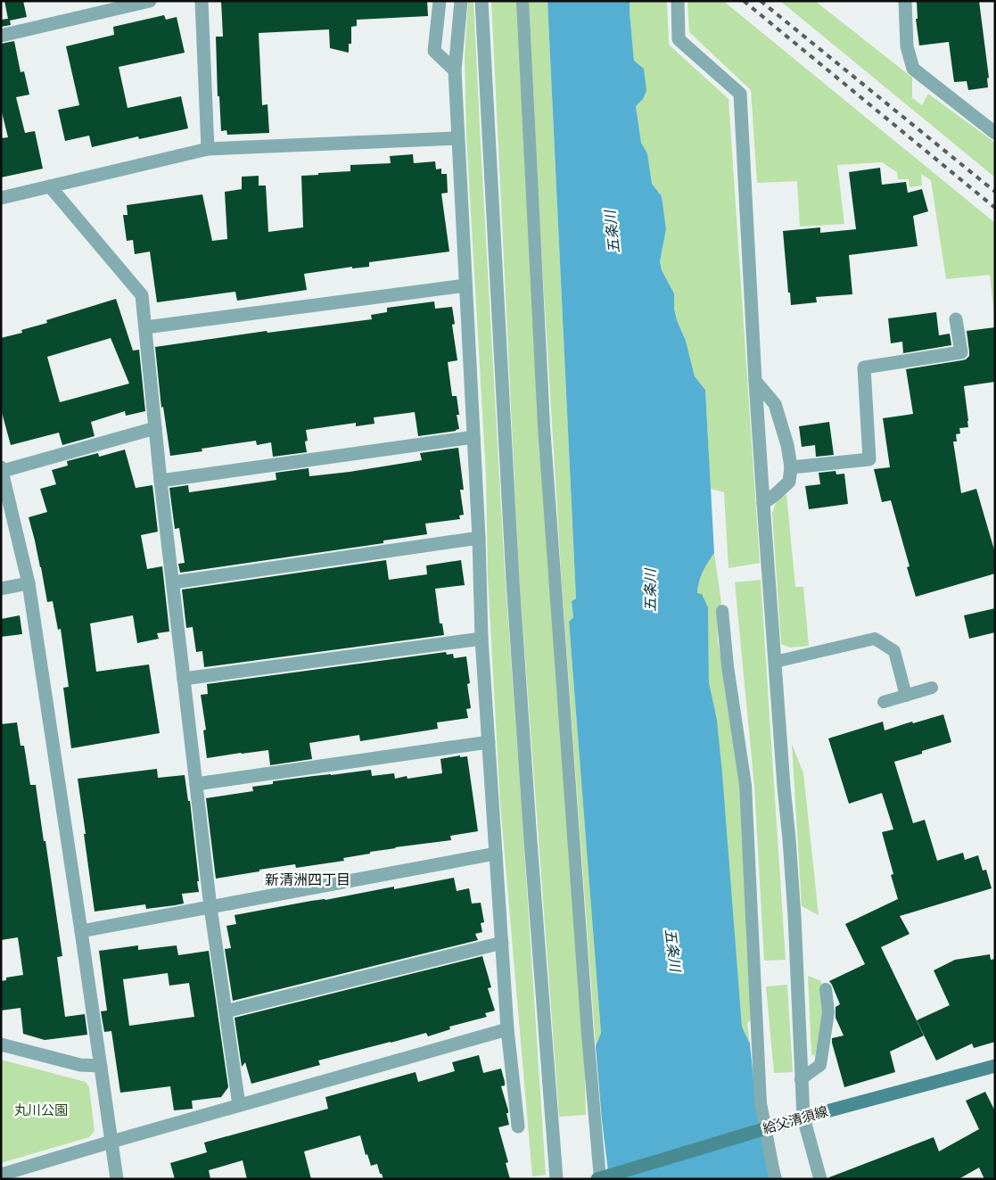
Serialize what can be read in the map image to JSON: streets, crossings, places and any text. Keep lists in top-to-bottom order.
{
  "streets": {
    "main road": ["給父清須線"]
  },
  "districts": ["新清洲四丁目"],
  "water": ["五条川"],
  "parks": ["丸川公園"]
}
